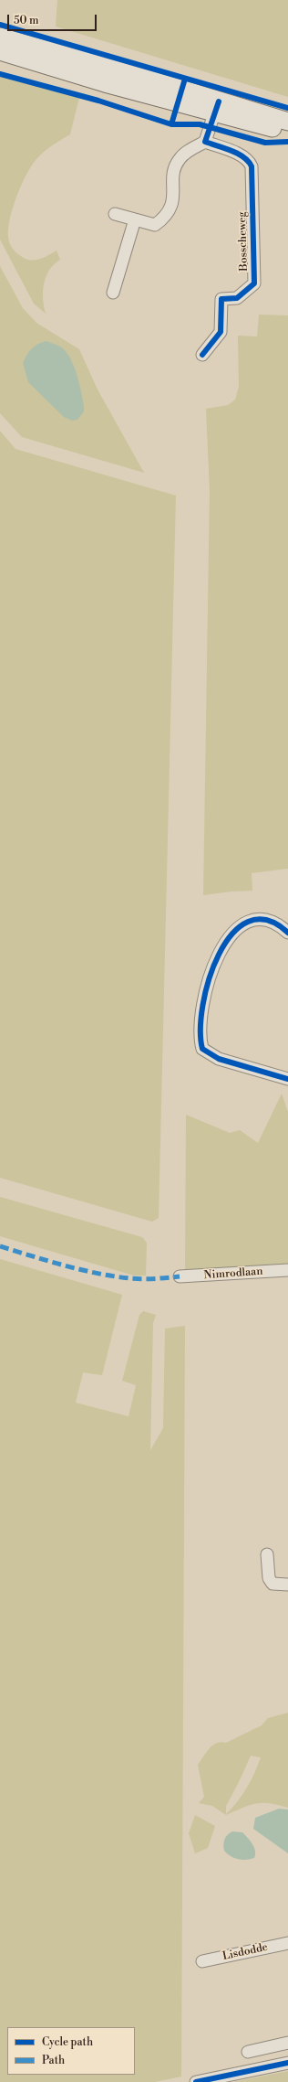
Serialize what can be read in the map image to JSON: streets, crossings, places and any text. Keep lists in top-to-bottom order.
{
  "streets": {
    "street": ["Bosscheweg", "Nimrodlaan", "Lisdodde"]
  },
  "legend": ["Cycle path", "Path"],
  "scale_bar": "50 m"
}
